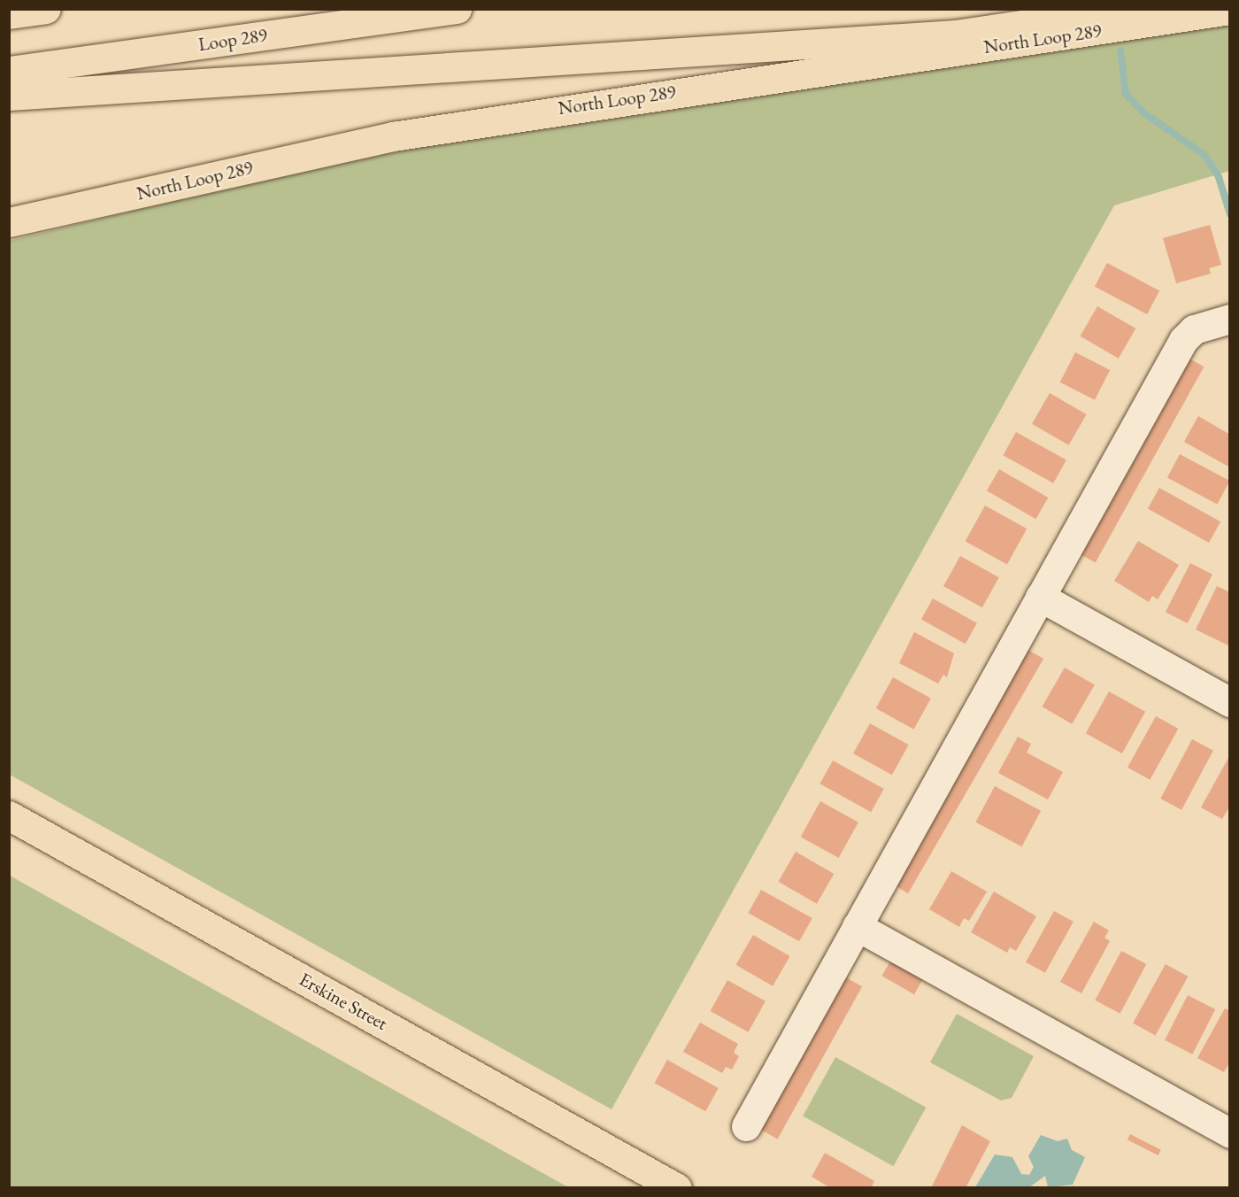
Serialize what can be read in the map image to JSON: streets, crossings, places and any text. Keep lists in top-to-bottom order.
{
  "streets": {
    "main road": ["North Loop 289", "Loop 289", "Erskine Street"]
  }
}
